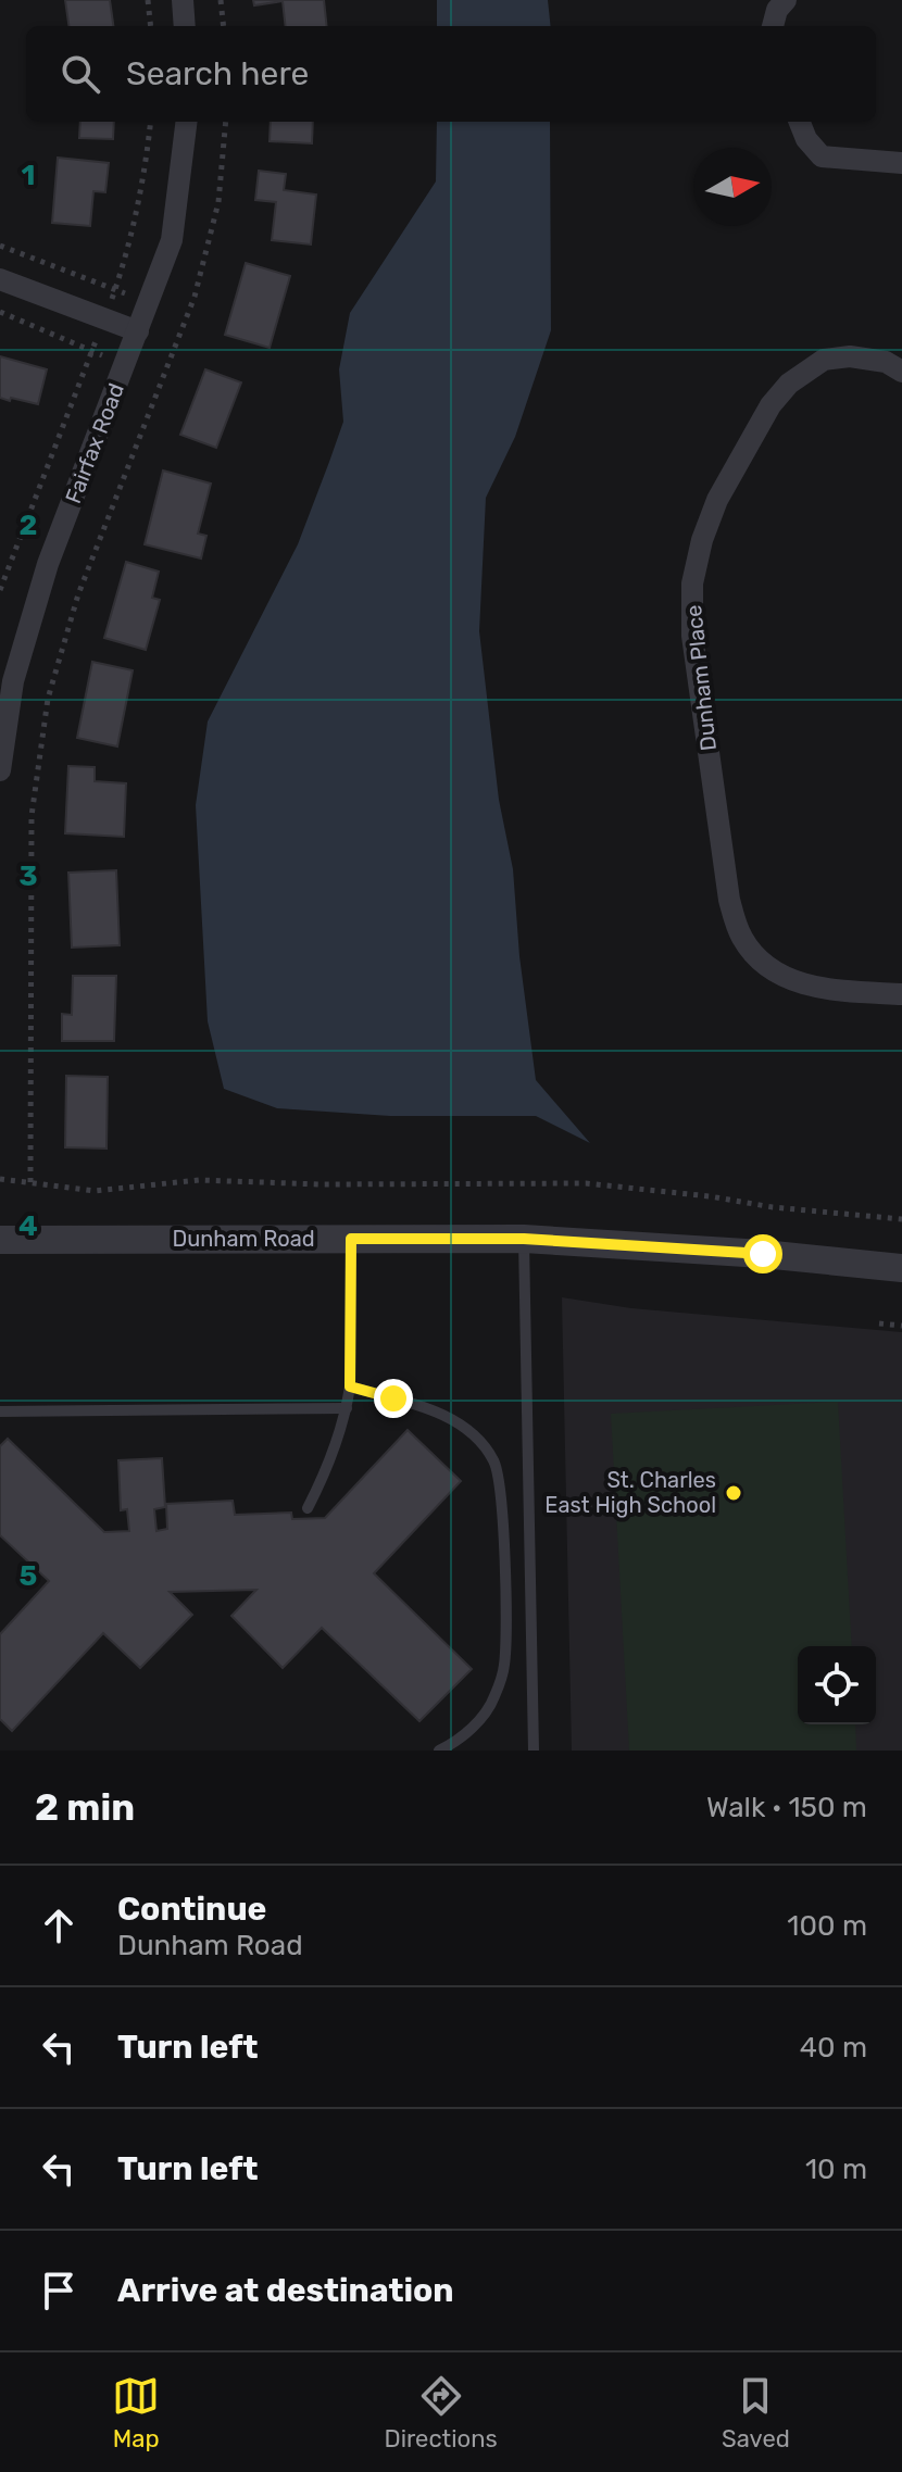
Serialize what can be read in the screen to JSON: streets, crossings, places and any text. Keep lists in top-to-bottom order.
{
  "streets": {
    "street": ["Fairfax Road", "Dunham Place", "Dunham Road"]
  },
  "places": ["St. Charles East High School"],
  "north": "right",
  "page": {
    "search": "Search here",
    "heading": ["2 min", "Walk · 150 m"],
    "list": [
      ["Continue", "Dunham Road", "100 m"],
      ["Turn left", "40 m"],
      ["Turn left", "10 m"],
      "Arrive at destination"
    ],
    "nav": ["Map", "Directions", "Saved"]
  },
  "grid": {
    "rows": [
      "1",
      "2",
      "3",
      "4",
      "5"
    ]
  }
}
